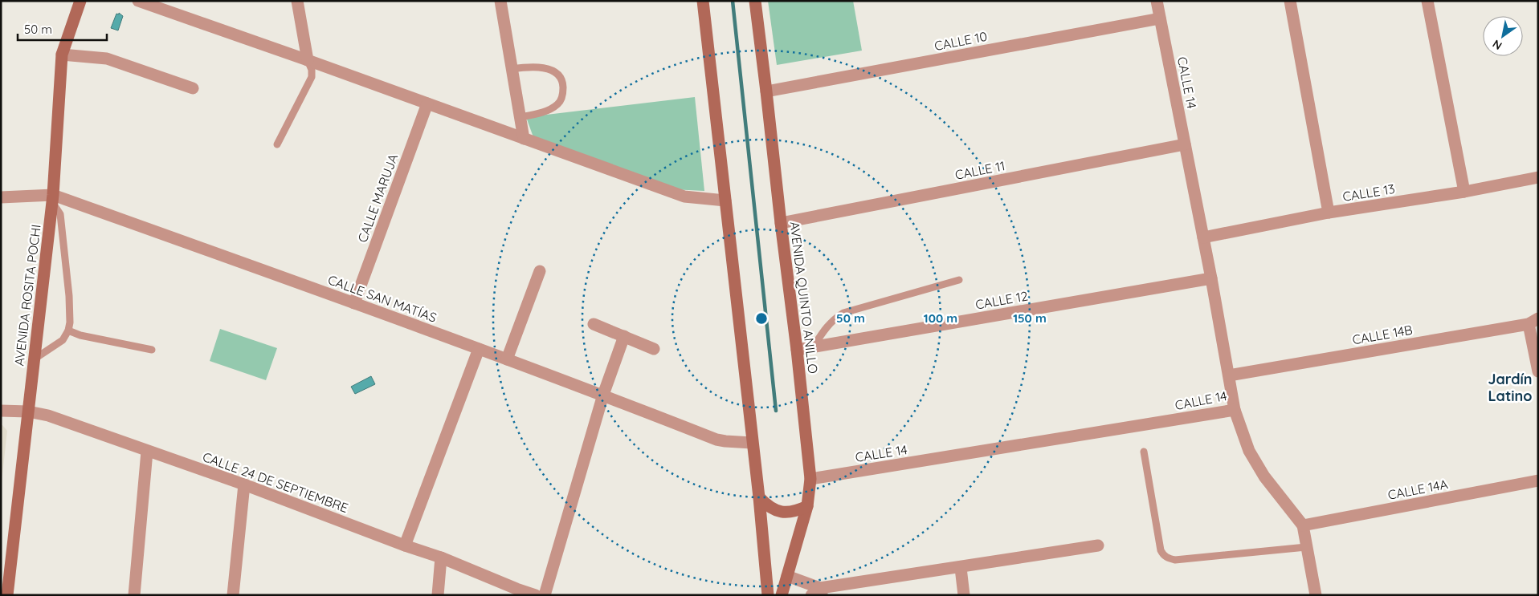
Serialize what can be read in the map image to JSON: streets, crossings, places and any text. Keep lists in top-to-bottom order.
{
  "streets": {
    "main road": ["AVENIDA ROSITA POCHI", "AVENIDA QUINTO ANILLO"],
    "street": [
      "CALLE 10",
      "CALLE 14",
      "CALLE 11",
      "CALLE 13",
      "CALLE MARUJA",
      "CALLE SAN MATÍAS",
      "CALLE 12",
      "CALLE 14B",
      "CALLE 24 DE SEPTIEMBRE",
      "CALLE 14A"
    ]
  },
  "crossings": [
    ["CALLE 10", "CALLE 14"],
    ["CALLE 10", "AVENIDA QUINTO ANILLO"],
    ["CALLE 14", "CALLE 11"],
    ["CALLE 14", "CALLE 13"],
    ["CALLE 14", "AVENIDA QUINTO ANILLO"],
    ["CALLE 14", "CALLE 12"],
    ["CALLE 14", "CALLE 14B"],
    ["CALLE 11", "AVENIDA QUINTO ANILLO"],
    ["CALLE MARUJA", "CALLE SAN MATÍAS"],
    ["AVENIDA ROSITA POCHI", "CALLE SAN MATÍAS"],
    ["AVENIDA ROSITA POCHI", "CALLE 24 DE SEPTIEMBRE"],
    ["AVENIDA QUINTO ANILLO", "CALLE 12"]
  ],
  "districts": ["Jardín Latino"],
  "scale_bar": "50 m",
  "north": "bottom left",
  "rings": ["50 m", "100 m", "150 m"]
}
